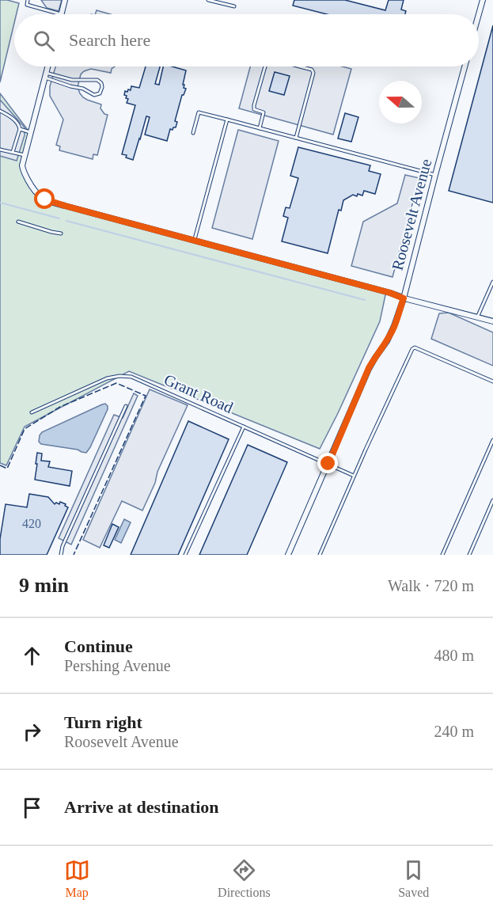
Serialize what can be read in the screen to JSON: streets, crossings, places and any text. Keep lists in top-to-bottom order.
{
  "streets": {
    "street": ["Roosevelt Avenue"],
    "lane": ["Grant Road"]
  },
  "crossings": [
    ["Roosevelt Avenue", "Grant Road"]
  ],
  "house_numbers": ["420"],
  "north": "left",
  "page": {
    "search": "Search here",
    "heading": ["9 min", "Walk · 720 m"],
    "list": [
      ["Continue", "Pershing Avenue", "480 m"],
      ["Turn right", "Roosevelt Avenue", "240 m"],
      "Arrive at destination"
    ],
    "nav": ["Map", "Directions", "Saved"]
  }
}
